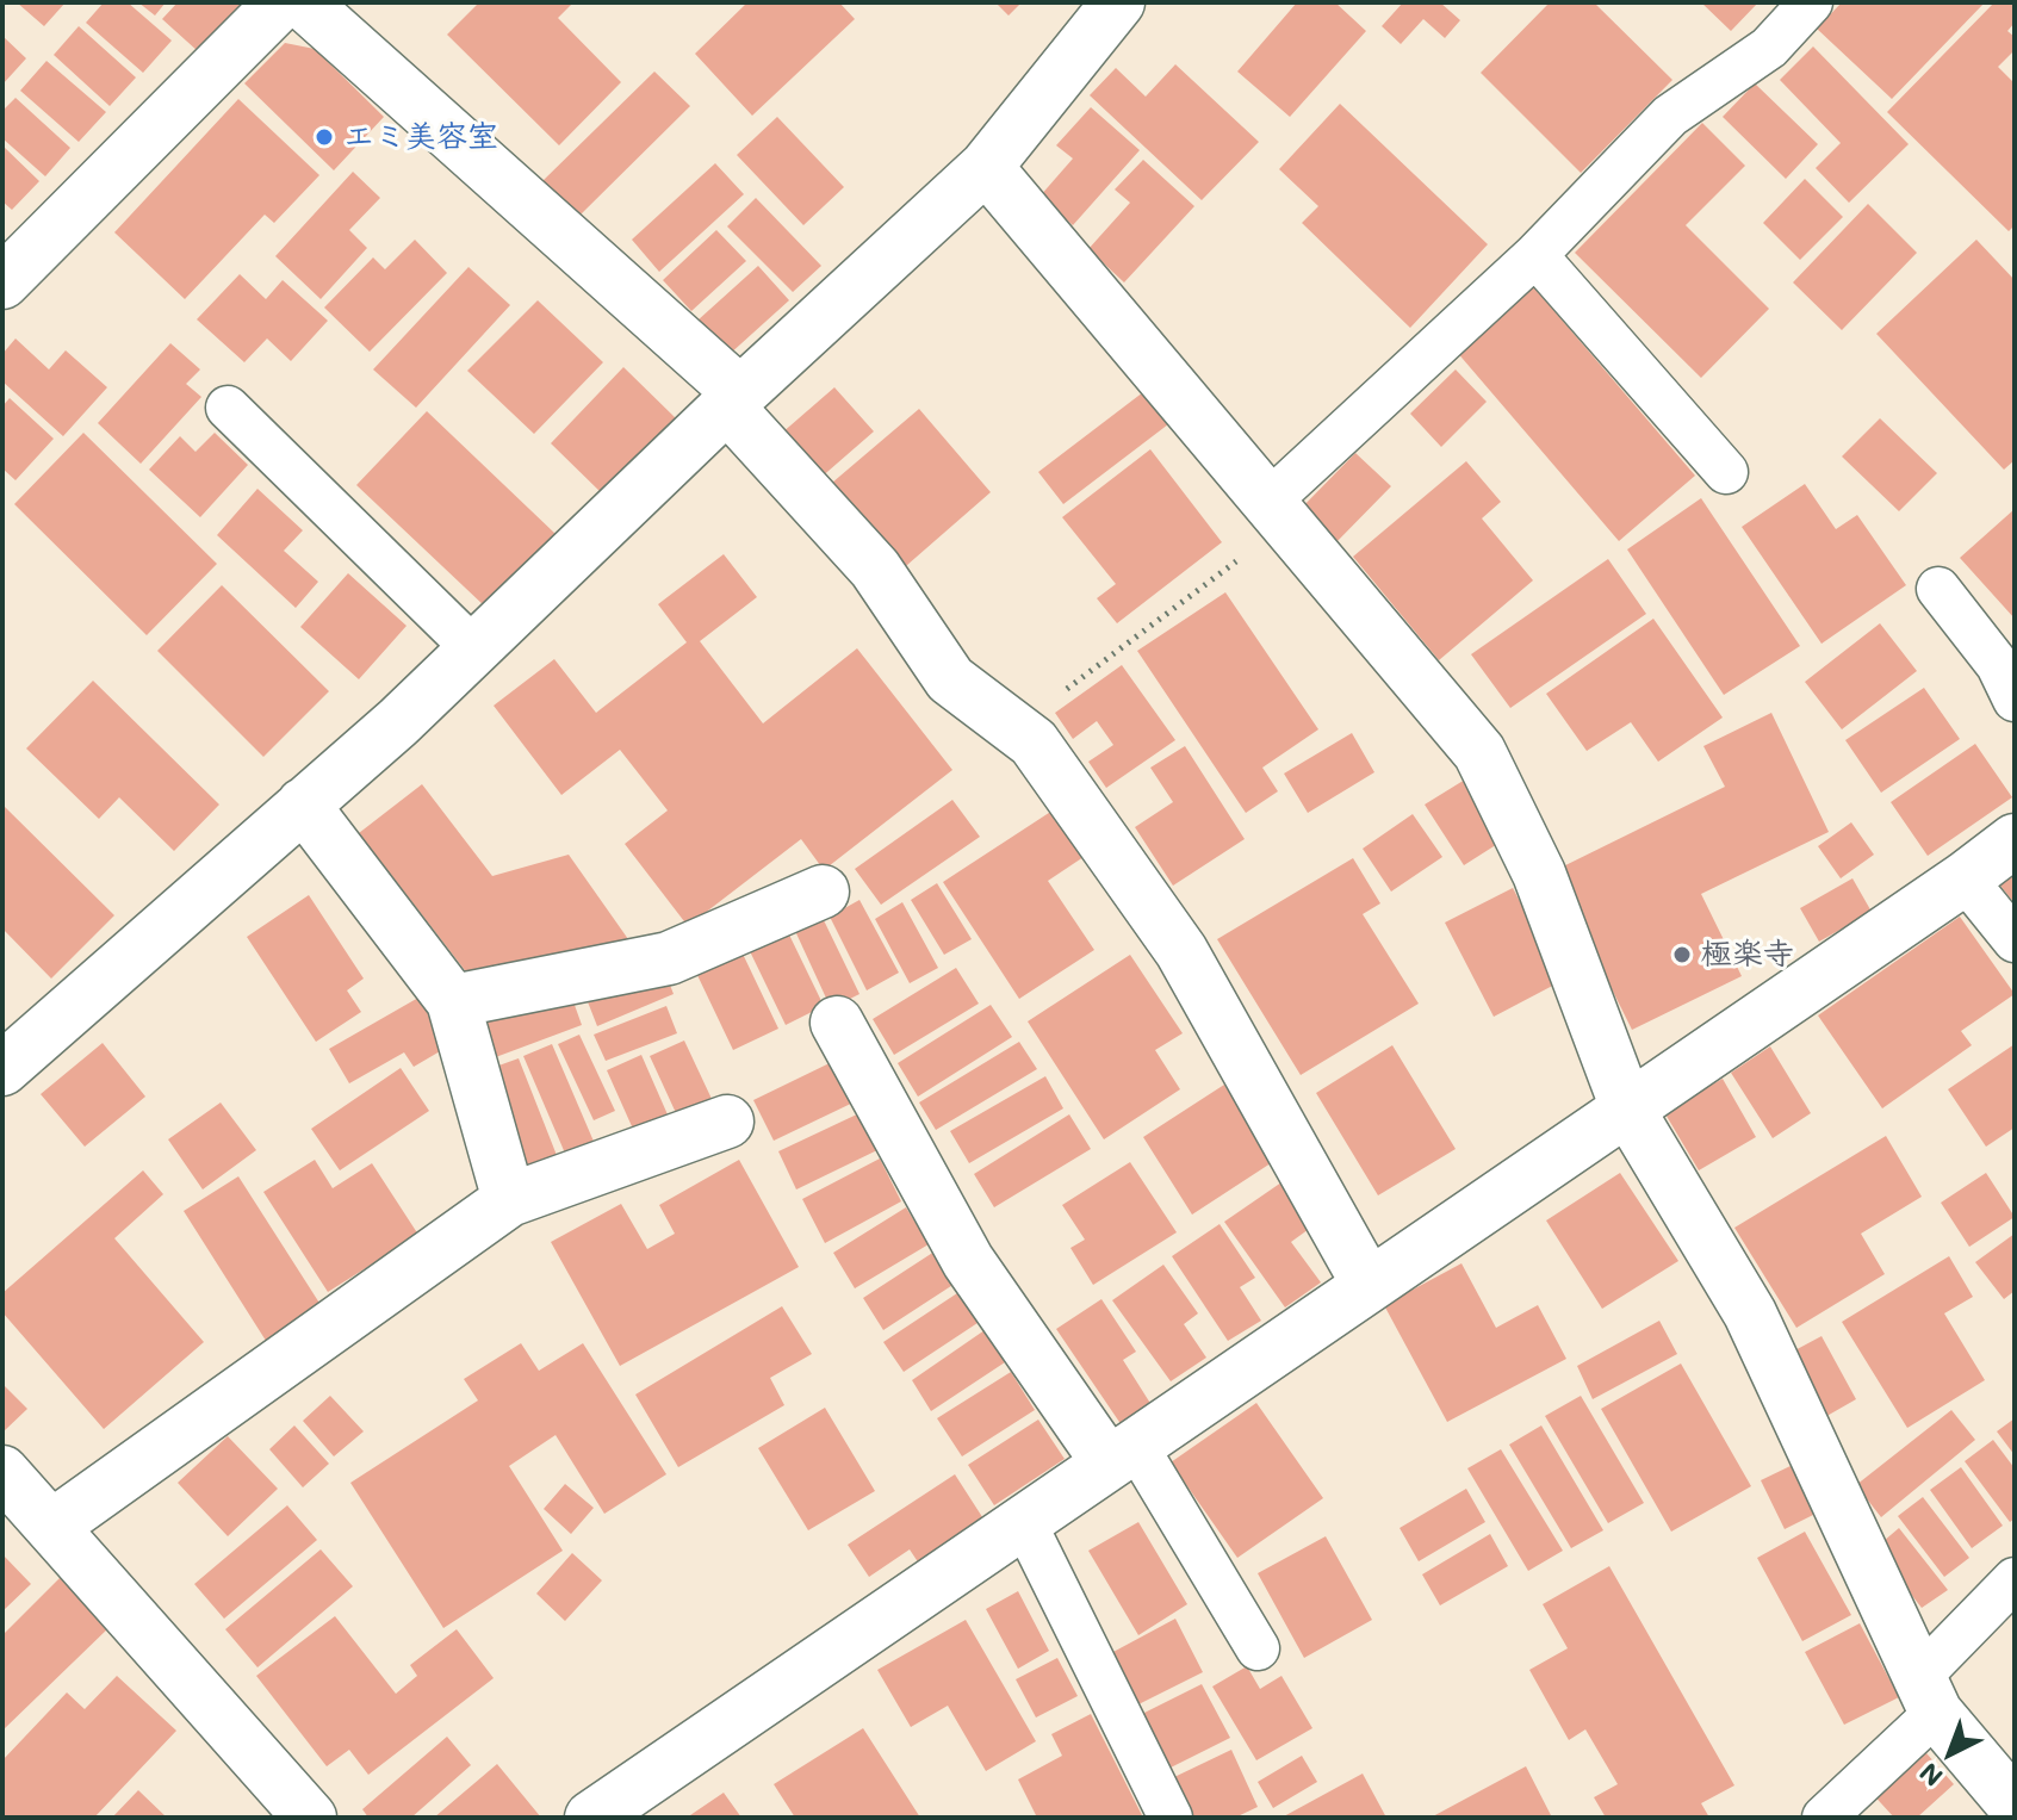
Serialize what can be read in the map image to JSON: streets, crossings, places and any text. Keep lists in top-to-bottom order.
{
  "places": ["エミ美容室", "極楽寺"],
  "north": "bottom left"
}
